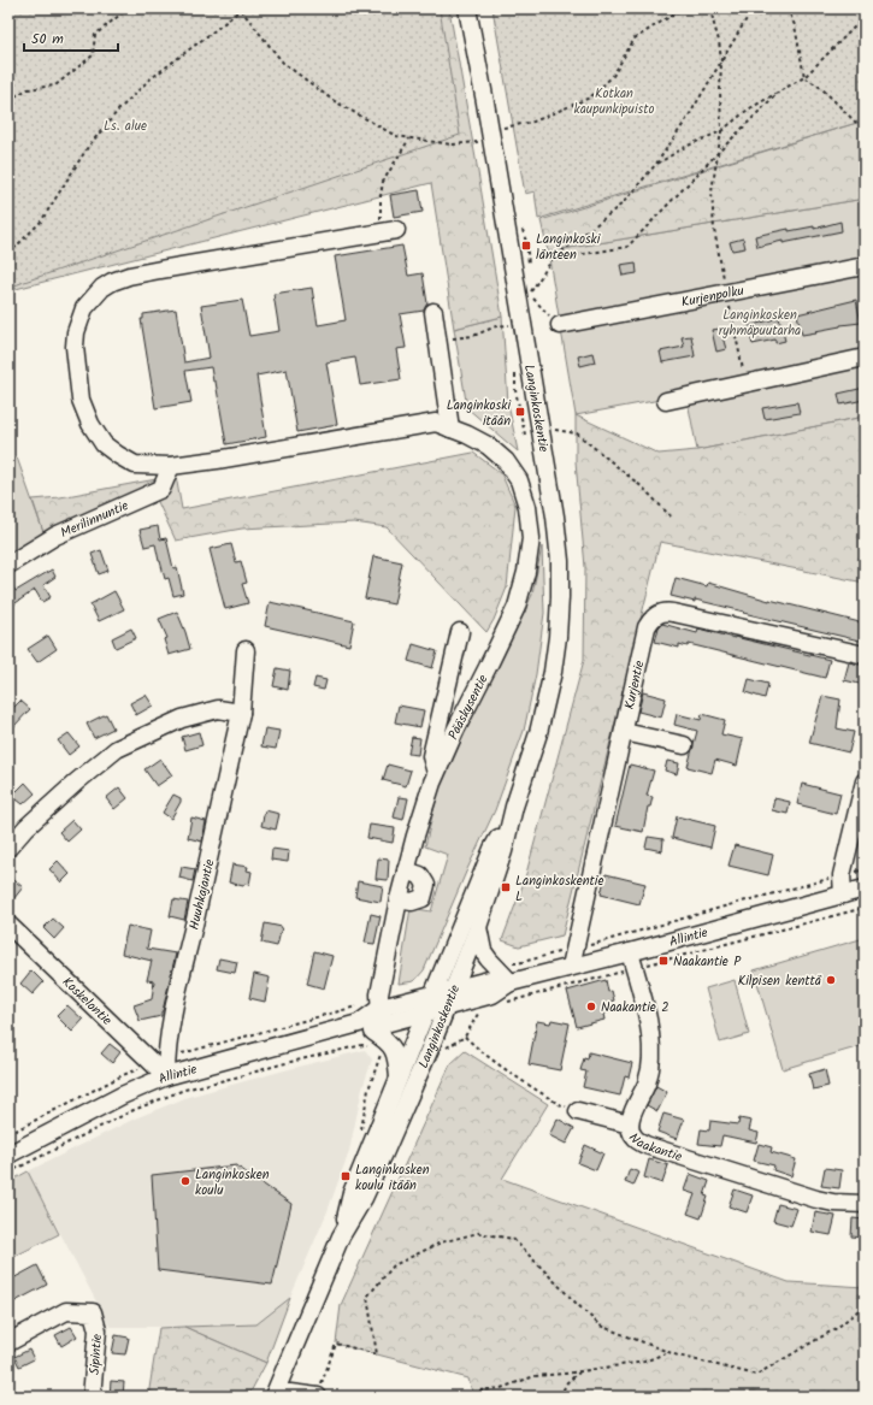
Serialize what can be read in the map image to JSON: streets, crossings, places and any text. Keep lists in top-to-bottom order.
{
  "streets": {
    "street": [
      "Kurjenpolku",
      "Langinkoskentie",
      "Merilinnuntie",
      "Kurjentie",
      "Pääskysentie",
      "Huuhkajantie",
      "Allintie",
      "Koskelontie",
      "Naakantie",
      "Sipintie"
    ]
  },
  "crossings": [
    ["Langinkoskentie", "Allintie"],
    ["Kurjentie", "Allintie"],
    ["Pääskysentie", "Allintie"],
    ["Huuhkajantie", "Allintie"],
    ["Huuhkajantie", "Koskelontie"],
    ["Allintie", "Koskelontie"],
    ["Allintie", "Naakantie"]
  ],
  "parks": ["Kotkan kaupunkipuisto", "Ls. alue", "Langinkosken ryhmäpuutarha"],
  "places": {
    "transit": [
      "Langinkoski länteen",
      "Langinkoski itään",
      "Langinkoskentie L",
      "Naakantie P",
      "Langinkosken koulu itään"
    ],
    "other": ["Kilpisen kenttä", "Naakantie 2", "Langinkosken koulu"]
  },
  "scale_bar": "50 m"
}
